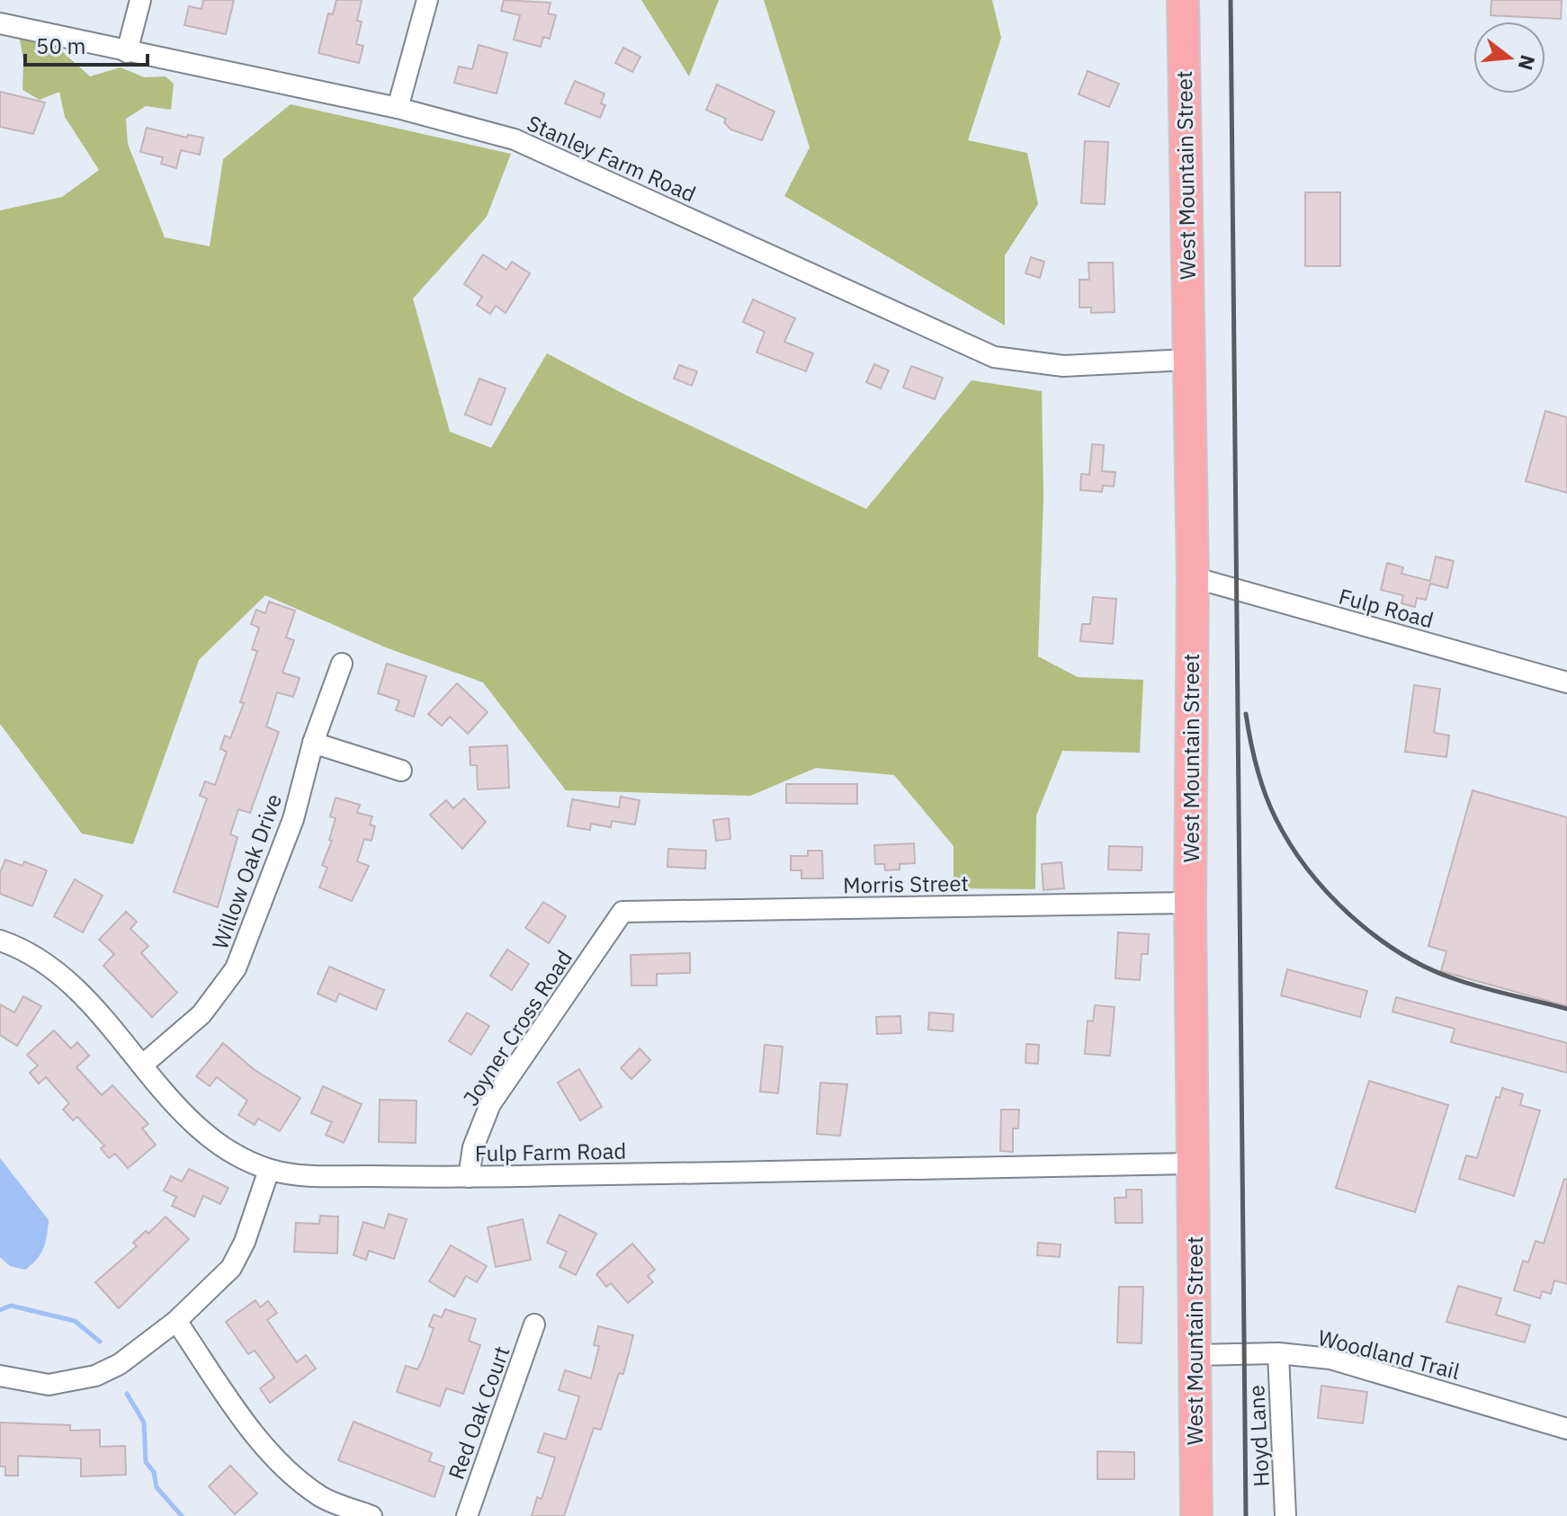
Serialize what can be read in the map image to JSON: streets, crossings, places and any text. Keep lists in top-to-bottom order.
{
  "streets": {
    "main road": ["West Mountain Street"],
    "street": [
      "Stanley Farm Road",
      "Fulp Road",
      "Willow Oak Drive",
      "Morris Street",
      "Joyner Cross Road",
      "Fulp Farm Road",
      "Woodland Trail",
      "Red Oak Court",
      "Hoyd Lane"
    ]
  },
  "crossings": [
    ["Stanley Farm Road", "West Mountain Street"],
    ["West Mountain Street", "Fulp Road"],
    ["West Mountain Street", "Morris Street"],
    ["West Mountain Street", "Fulp Farm Road"],
    ["West Mountain Street", "Woodland Trail"],
    ["Willow Oak Drive", "Fulp Farm Road"],
    ["Morris Street", "Joyner Cross Road"],
    ["Joyner Cross Road", "Fulp Farm Road"],
    ["Woodland Trail", "Hoyd Lane"]
  ],
  "scale_bar": "50 m",
  "north": "right"
}
